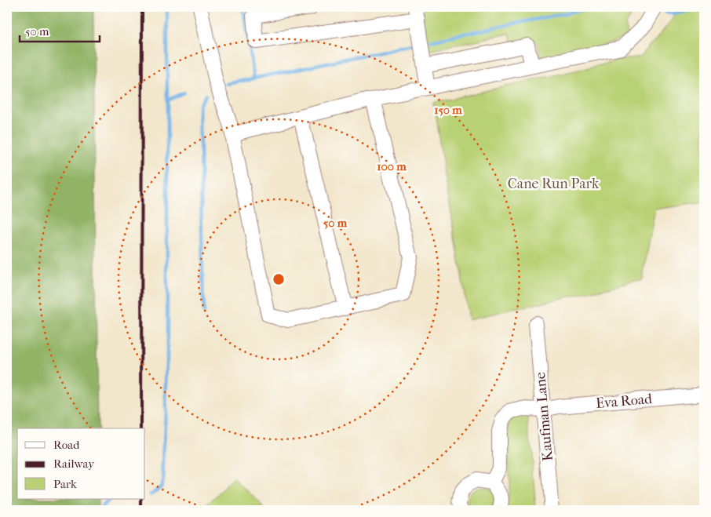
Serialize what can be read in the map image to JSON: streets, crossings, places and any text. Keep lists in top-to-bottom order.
{
  "streets": {
    "street": ["Eva Road", "Kaufman Lane"]
  },
  "crossings": [
    ["Eva Road", "Kaufman Lane"]
  ],
  "parks": ["Cane Run Park"],
  "legend": ["Road", "Railway", "Park"],
  "scale_bar": "50 m",
  "rings": ["150 m", "100 m", "50 m"]
}
